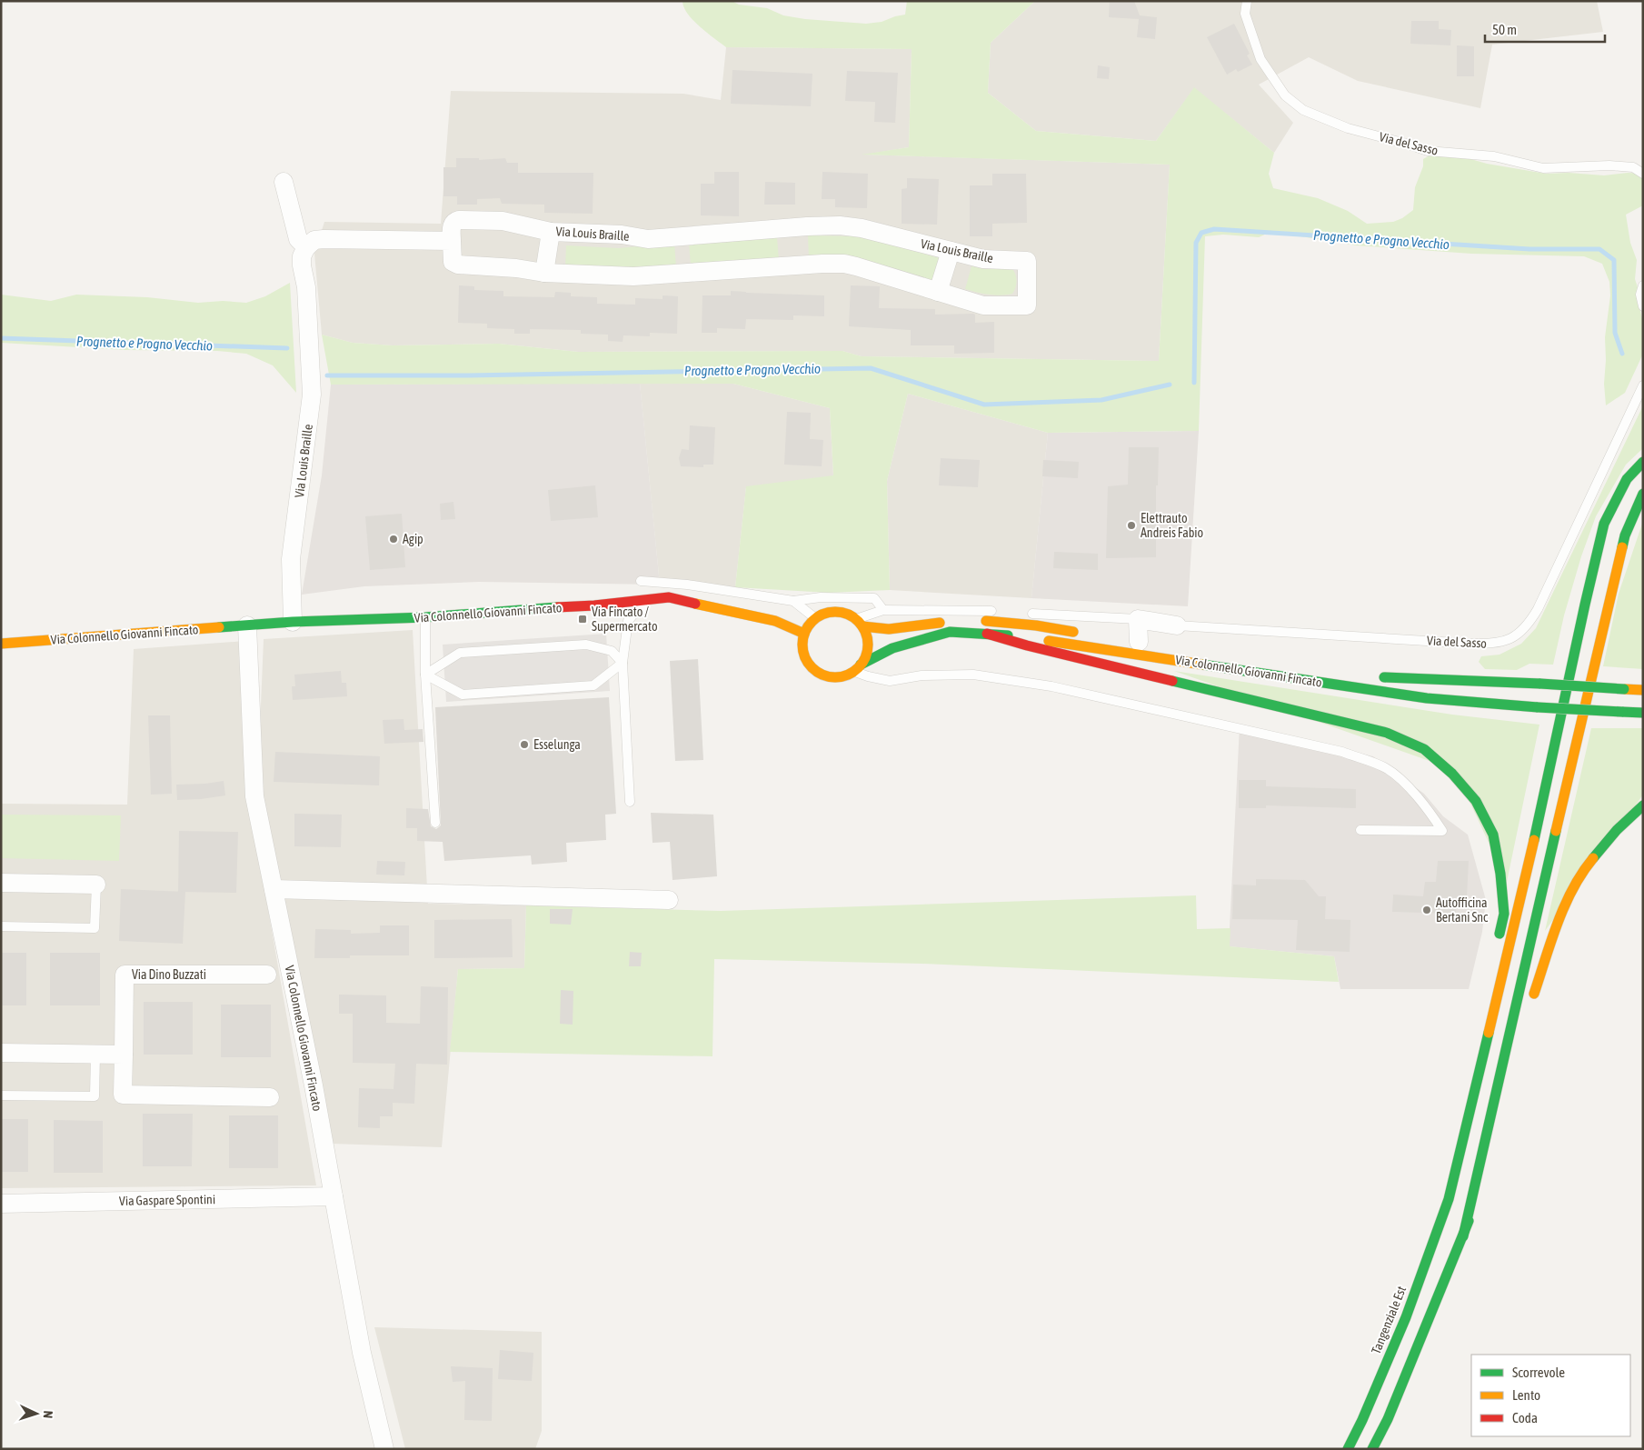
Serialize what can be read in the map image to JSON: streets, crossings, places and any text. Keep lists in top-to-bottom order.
{
  "streets": {
    "main road": ["Via Colonnello Giovanni Fincato", "Tangenziale Est"],
    "street": [
      "Via del Sasso",
      "Via Louis Braille",
      "Via Dino Buzzati",
      "Via Gaspare Spontini"
    ]
  },
  "crossings": [
    ["Via Louis Braille", "Via Colonnello Giovanni Fincato"],
    ["Via Colonnello Giovanni Fincato", "Via Gaspare Spontini"]
  ],
  "water": ["Prognetto e Progno Vecchio"],
  "places": {
    "other": [
      "Elettrauto Andreis Fabio",
      "Agip",
      "Esselunga",
      "Autofficina Bertani Snc"
    ],
    "transit": ["Via Fincato / Supermercato"]
  },
  "legend": ["Scorrevole", "Lento", "Coda"],
  "scale_bar": "50 m",
  "north": "right"
}
